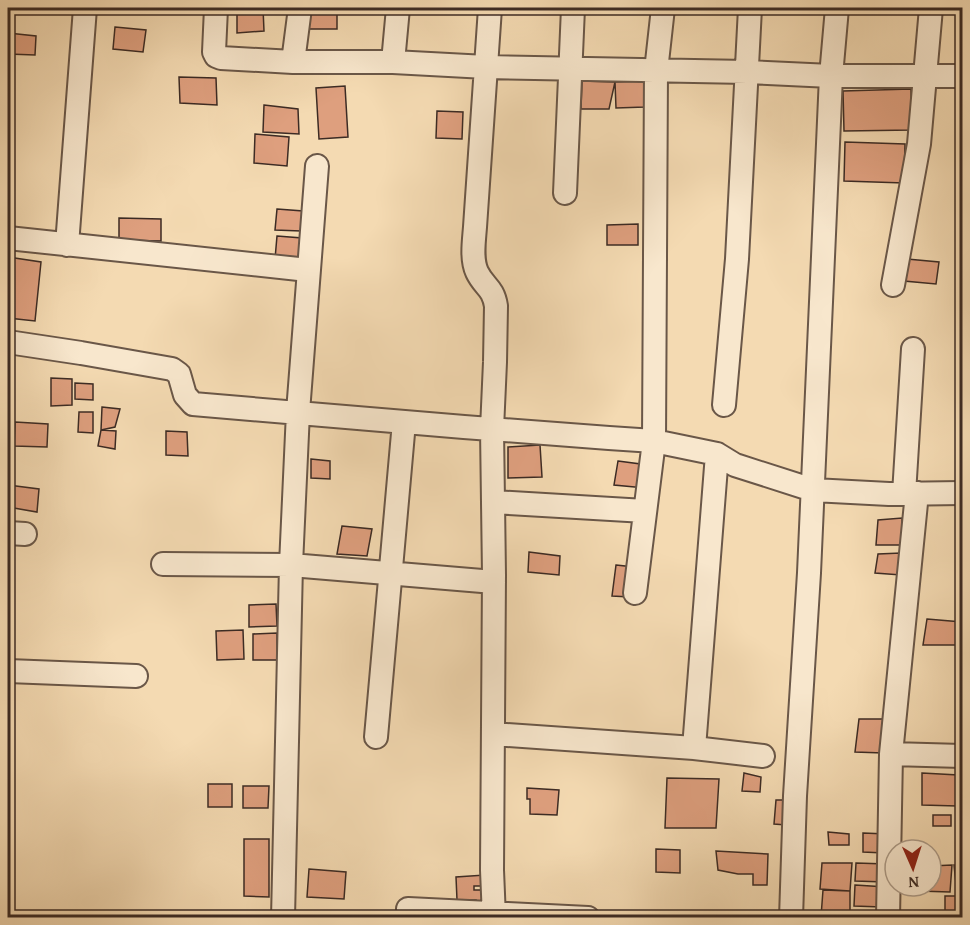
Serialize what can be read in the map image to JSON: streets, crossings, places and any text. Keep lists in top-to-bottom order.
{
  "north": "bottom"
}
